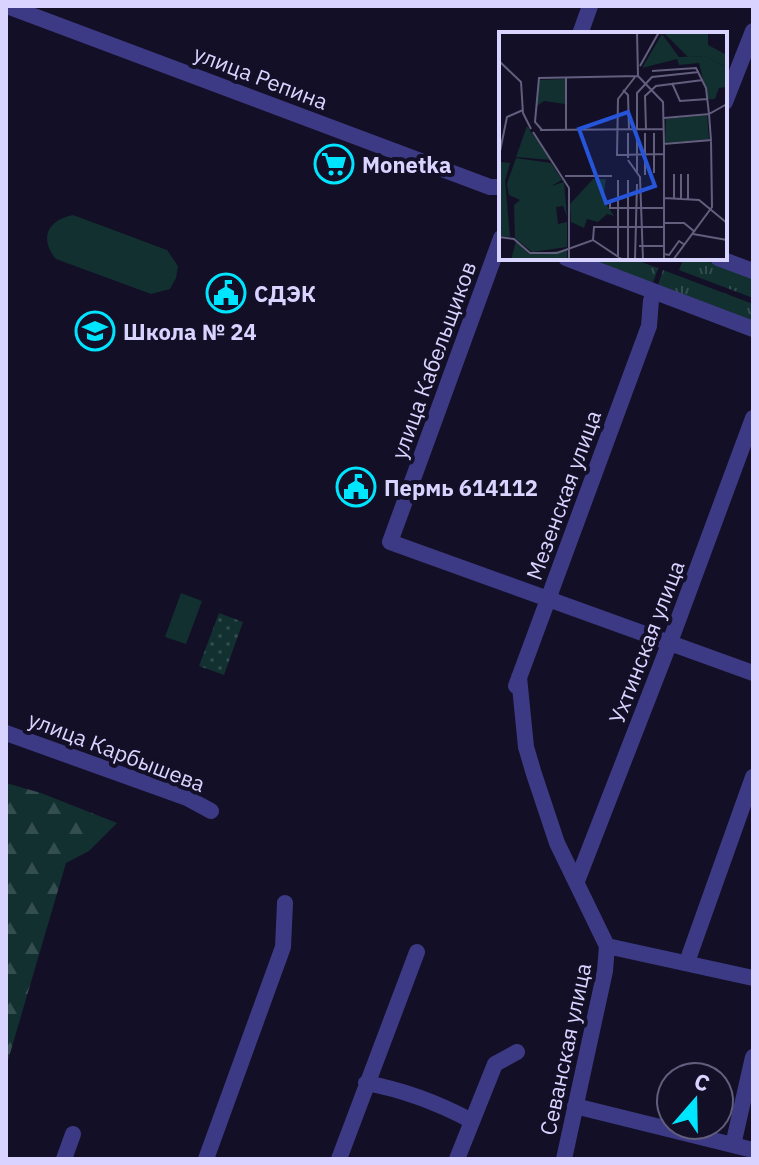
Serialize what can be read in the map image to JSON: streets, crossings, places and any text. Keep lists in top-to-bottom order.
{
  "streets": {
    "street": [
      "улица Репина",
      "улица Кабельщиков",
      "Мезенская улица",
      "Ухтинская улица",
      "улица Карбышева",
      "Севанская улица"
    ]
  },
  "crossings": [
    ["улица Кабельщиков", "Мезенская улица"],
    ["Мезенская улица", "Севанская улица"],
    ["Ухтинская улица", "Севанская улица"]
  ],
  "places": {
    "supermarket": ["Monetka"],
    "public building": ["СДЭК", "Пермь 614112"],
    "school or university": ["Школа № 24"]
  },
  "north": "top"
}
